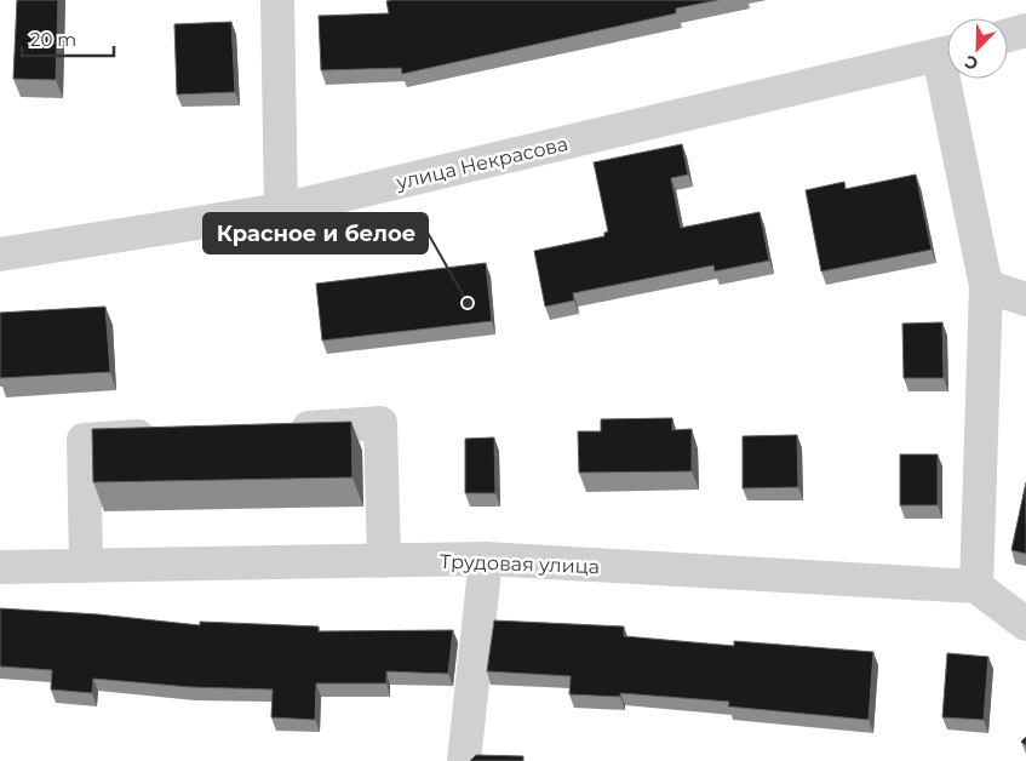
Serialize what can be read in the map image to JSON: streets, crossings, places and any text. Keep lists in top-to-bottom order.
{
  "streets": {
    "street": ["улица Некрасова", "Трудовая улица"]
  },
  "places": ["Красное и белое"],
  "scale_bar": "20 m",
  "north": "bottom left"
}
